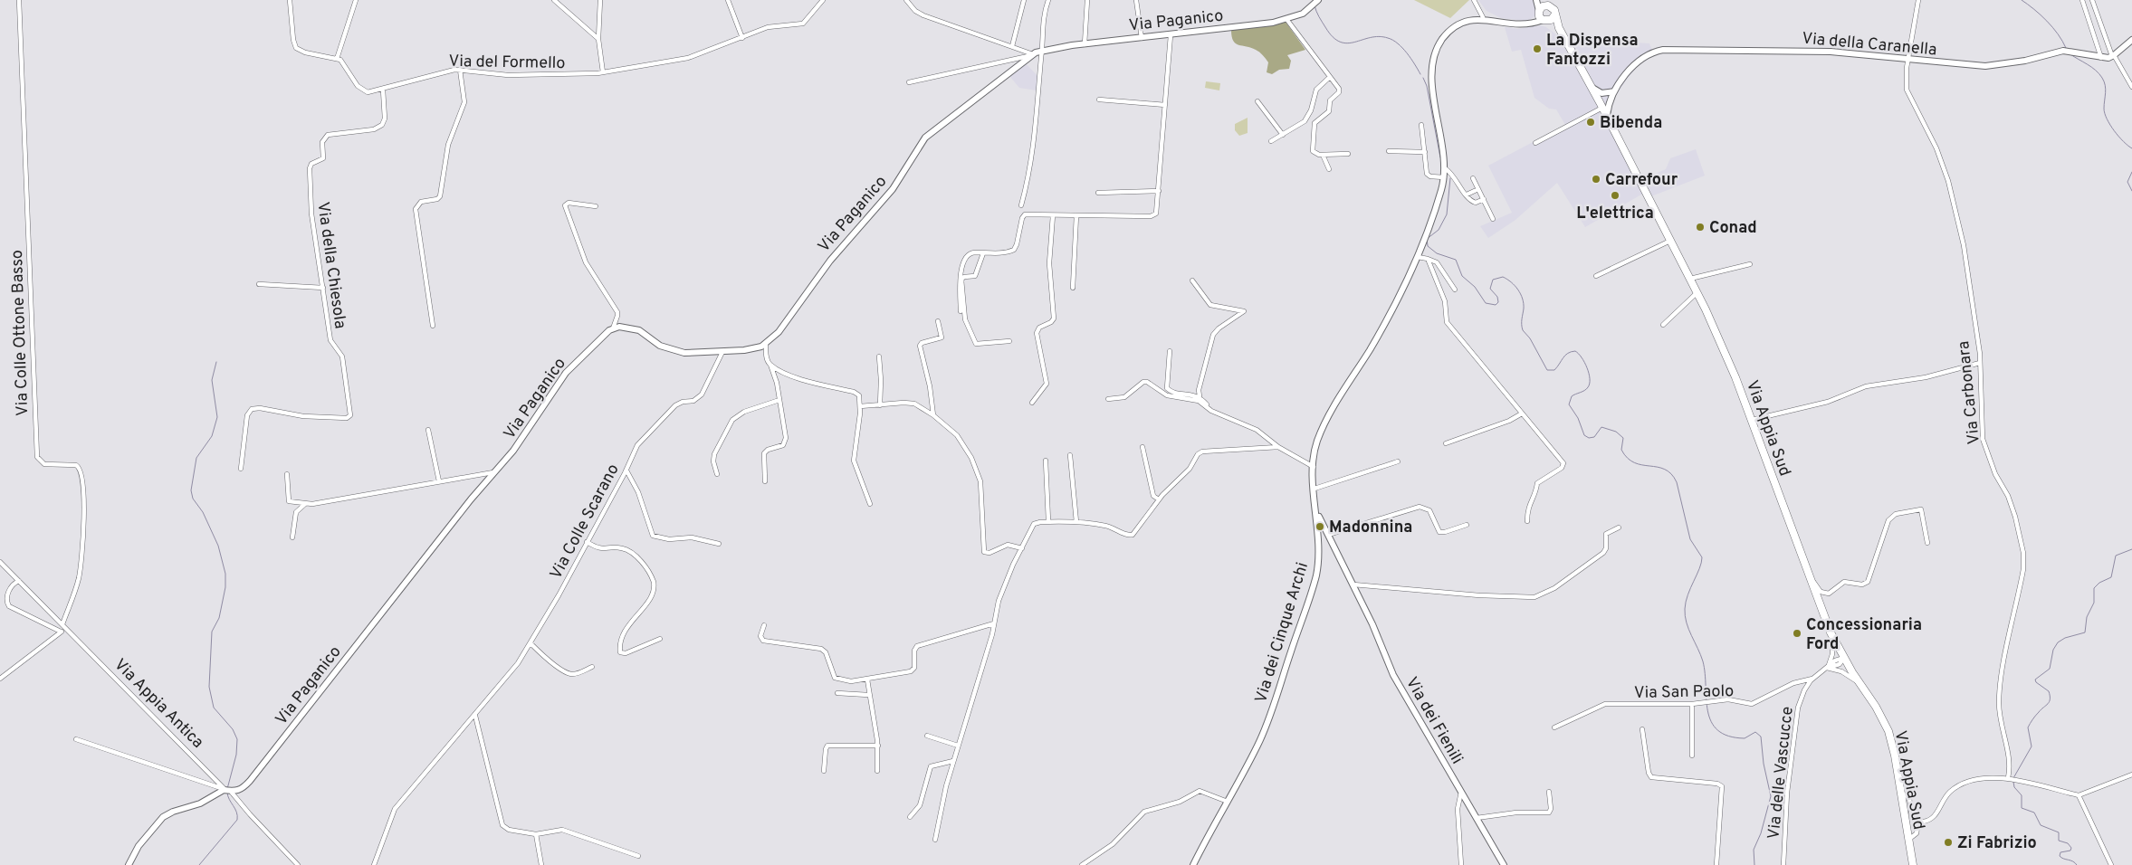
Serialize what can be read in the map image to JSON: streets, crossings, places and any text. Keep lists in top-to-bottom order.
{
  "streets": {
    "main road": ["Via Appia Sud"],
    "street": [
      "Via Paganico",
      "Via della Caranella",
      "Via del Formello",
      "Via della Chiesola",
      "Via Colle Ottone Basso",
      "Via Carbonara",
      "Via Colle Scarano",
      "Via dei Cinque Archi",
      "Via San Paolo",
      "Via Appia Antica",
      "Via dei Fienili",
      "Via delle Vascucce"
    ]
  },
  "crossings": [
    ["Via Paganico", "Via Appia Antica"],
    ["Via della Caranella", "Via Carbonara"],
    ["Via della Caranella", "Via Appia Sud"],
    ["Via del Formello", "Via della Chiesola"],
    ["Via Colle Ottone Basso", "Via Appia Antica"],
    ["Via Appia Sud", "Via delle Vascucce"],
    ["Via dei Cinque Archi", "Via dei Fienili"],
    ["Via San Paolo", "Via delle Vascucce"]
  ],
  "places": [
    "La Dispensa Fantozzi",
    "Bibenda",
    "Carrefour",
    "L'elettrica",
    "Conad",
    "Madonnina",
    "Concessionaria Ford",
    "Zi Fabrizio"
  ]
}
